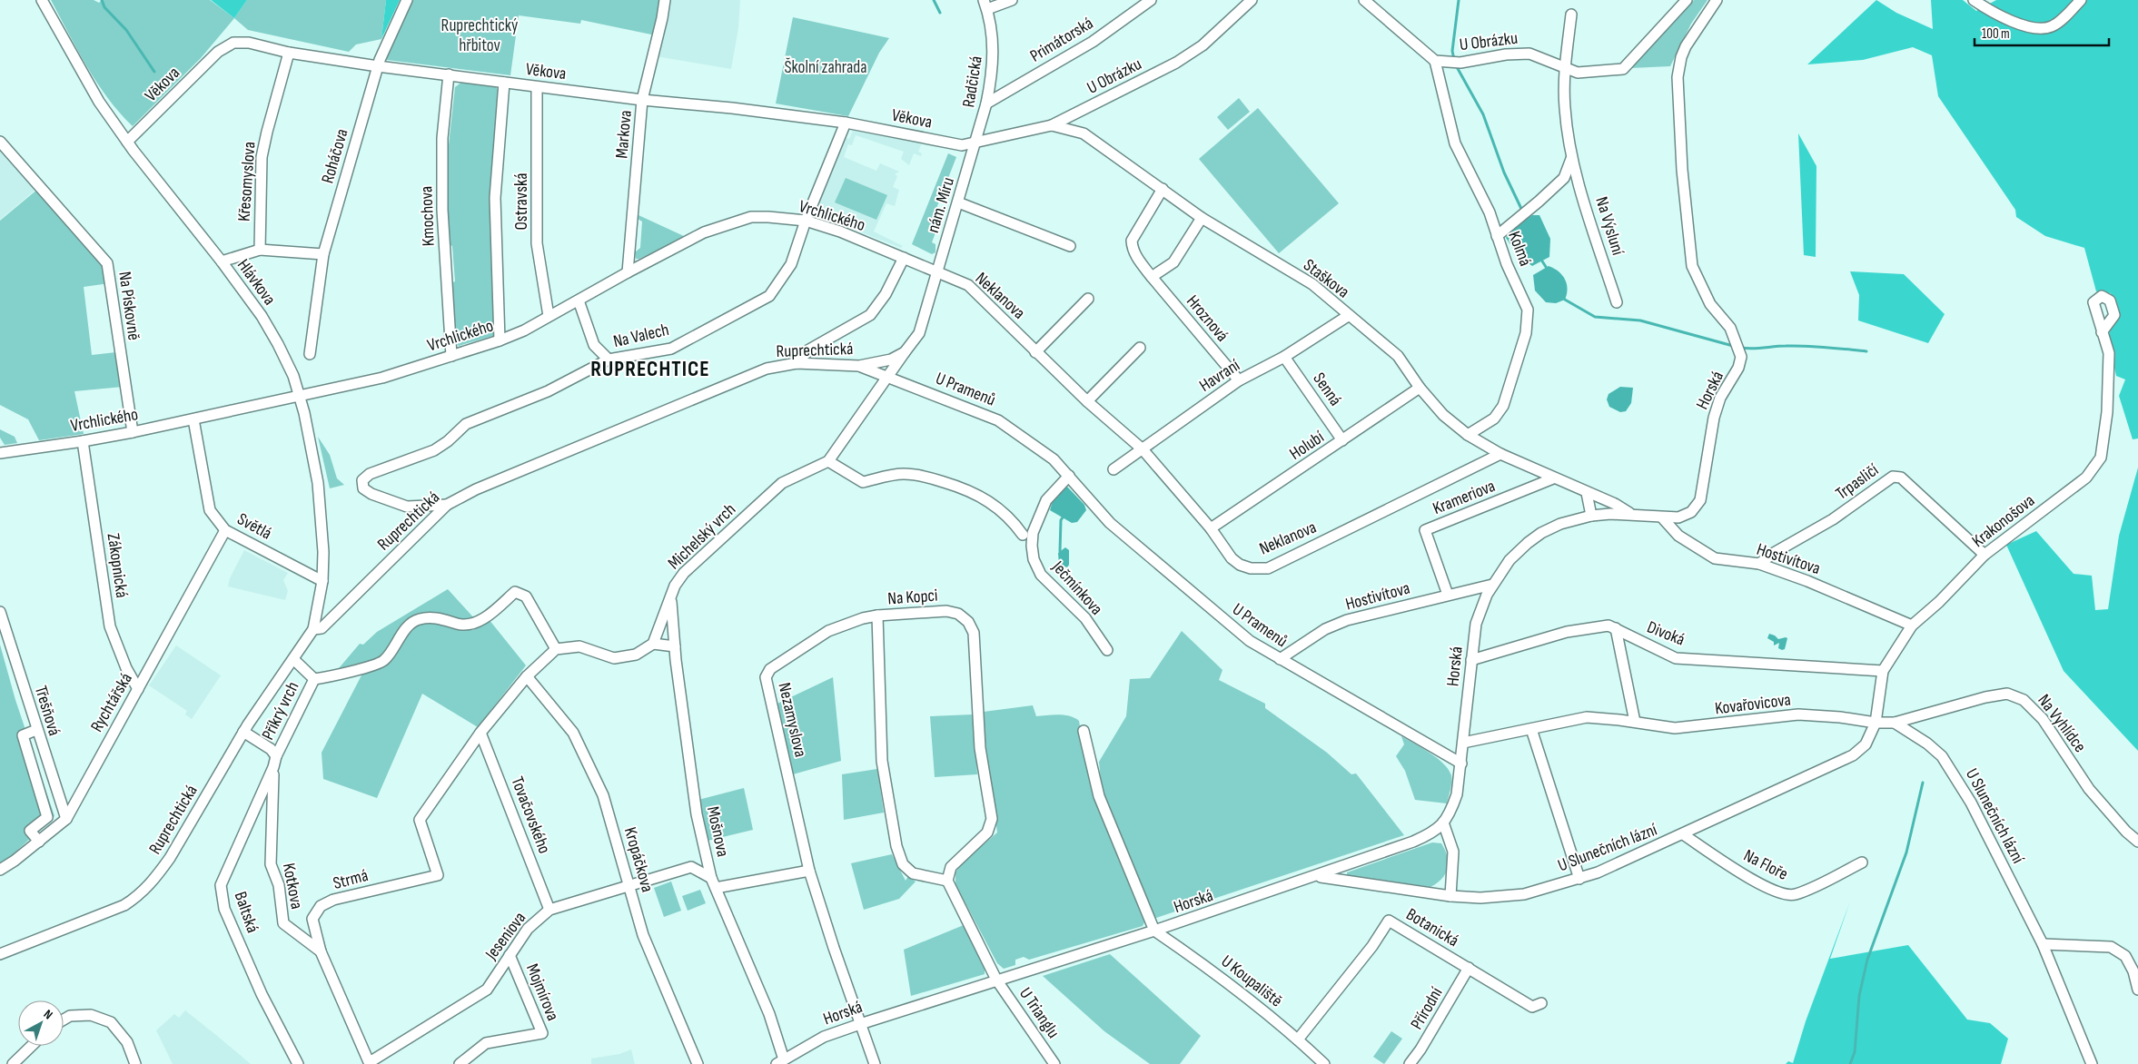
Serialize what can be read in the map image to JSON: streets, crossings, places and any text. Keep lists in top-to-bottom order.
{
  "streets": {
    "street": [
      "Primátorská",
      "U Obrázku",
      "Věkova",
      "Radčická",
      "Markova",
      "Roháčova",
      "Křesomyslova",
      "Ostravská",
      "nám. Míru",
      "Kmochova",
      "Vrchlického",
      "Na Výsluní",
      "Kolmá",
      "Staškova",
      "Hlávkova",
      "Neklanova",
      "Na Pískovně",
      "Hroznová",
      "Na Valech",
      "Ruprechtická",
      "Havraní",
      "U Pramenů",
      "Senná",
      "Horská",
      "Holubí",
      "Trpasličí",
      "Krameriova",
      "Krakonošova",
      "Světlá",
      "Michelský vrch",
      "Hostivítova",
      "Zákopnická",
      "Ječmínkova",
      "Na Kopci",
      "Divoká",
      "Rychtářská",
      "Kovařovicova",
      "Třešňová",
      "Příkrý vrch",
      "Nezamyslova",
      "Na Vyhlídce",
      "Tovačovského",
      "U Slunečních lázní",
      "Mošnova",
      "Kropáčkova",
      "Na Floře",
      "Strmá",
      "Kotkova",
      "Baltská",
      "Botanická",
      "Jeseniova",
      "U Koupaliště",
      "Mojmírova",
      "Přírodní",
      "U Trianglu"
    ]
  },
  "crossings": [
    ["Primátorská", "Radčická"],
    ["U Obrázku", "Na Výsluní"],
    ["U Obrázku", "Kolmá"],
    ["U Obrázku", "Staškova"],
    ["Věkova", "Radčická"],
    ["Věkova", "Markova"],
    ["Věkova", "Roháčova"],
    ["Věkova", "Křesomyslova"],
    ["Věkova", "Ostravská"],
    ["Věkova", "nám. Míru"],
    ["Věkova", "Kmochova"],
    ["Věkova", "Staškova"],
    ["Věkova", "Hlávkova"],
    ["Věkova", "Na Valech"],
    ["Radčická", "nám. Míru"],
    ["Radčická", "Staškova"],
    ["Markova", "Vrchlického"],
    ["Ostravská", "Vrchlického"],
    ["nám. Míru", "Staškova"],
    ["nám. Míru", "Neklanova"],
    ["Kmochova", "Vrchlického"],
    ["Vrchlického", "Hlávkova"],
    ["Vrchlického", "Na Pískovně"],
    ["Vrchlického", "Na Valech"],
    ["Vrchlického", "Světlá"],
    ["Vrchlického", "Zákopnická"],
    ["Kolmá", "Staškova"],
    ["Staškova", "Neklanova"],
    ["Staškova", "Hroznová"],
    ["Staškova", "Havraní"],
    ["Staškova", "Horská"],
    ["Staškova", "Holubí"],
    ["Staškova", "Krameriova"],
    ["Hlávkova", "Ruprechtická"],
    ["Hlávkova", "Světlá"],
    ["Neklanova", "Havraní"],
    ["Neklanova", "Holubí"],
    ["Hroznová", "Havraní"],
    ["Na Valech", "Ruprechtická"],
    ["Ruprechtická", "Michelský vrch"],
    ["Ruprechtická", "Příkrý vrch"],
    ["Havraní", "Senná"],
    ["U Pramenů", "Horská"],
    ["U Pramenů", "Michelský vrch"],
    ["U Pramenů", "Hostivítova"],
    ["U Pramenů", "Ječmínkova"],
    ["Senná", "Holubí"],
    ["Horská", "Hostivítova"],
    ["Horská", "Divoká"],
    ["Horská", "Kovařovicova"],
    ["Horská", "Nezamyslova"],
    ["Horská", "U Slunečních lázní"],
    ["Horská", "Mošnova"],
    ["Horská", "U Koupaliště"],
    ["Horská", "U Trianglu"],
    ["Trpasličí", "Krakonošova"],
    ["Trpasličí", "Hostivítova"],
    ["Krameriova", "Hostivítova"],
    ["Krakonošova", "Hostivítova"],
    ["Krakonošova", "Divoká"],
    ["Krakonošova", "Kovařovicova"],
    ["Krakonošova", "Na Vyhlídce"],
    ["Krakonošova", "U Slunečních lázní"],
    ["Světlá", "Rychtářská"],
    ["Michelský vrch", "Mošnova"],
    ["Zákopnická", "Rychtářská"],
    ["Na Kopci", "Nezamyslova"],
    ["Rychtářská", "Třešňová"],
    ["Kovařovicova", "Na Vyhlídce"],
    ["Kovařovicova", "U Slunečních lázní"],
    ["Příkrý vrch", "Baltská"],
    ["Na Vyhlídce", "U Slunečních lázní"],
    ["Tovačovského", "Strmá"],
    ["Tovačovského", "Jeseniova"],
    ["U Slunečních lázní", "Na Floře"],
    ["Mošnova", "Jeseniova"],
    ["Kropáčkova", "Jeseniova"],
    ["Strmá", "Kotkova"],
    ["Kotkova", "Baltská"],
    ["Botanická", "U Koupaliště"],
    ["Botanická", "Přírodní"],
    ["Jeseniova", "Mojmírova"]
  ],
  "districts": ["RUPRECHTICE"],
  "parks": ["Ruprechtický hřbitov", "Školní zahrada"],
  "scale_bar": "100 m",
  "north": "top right"
}
